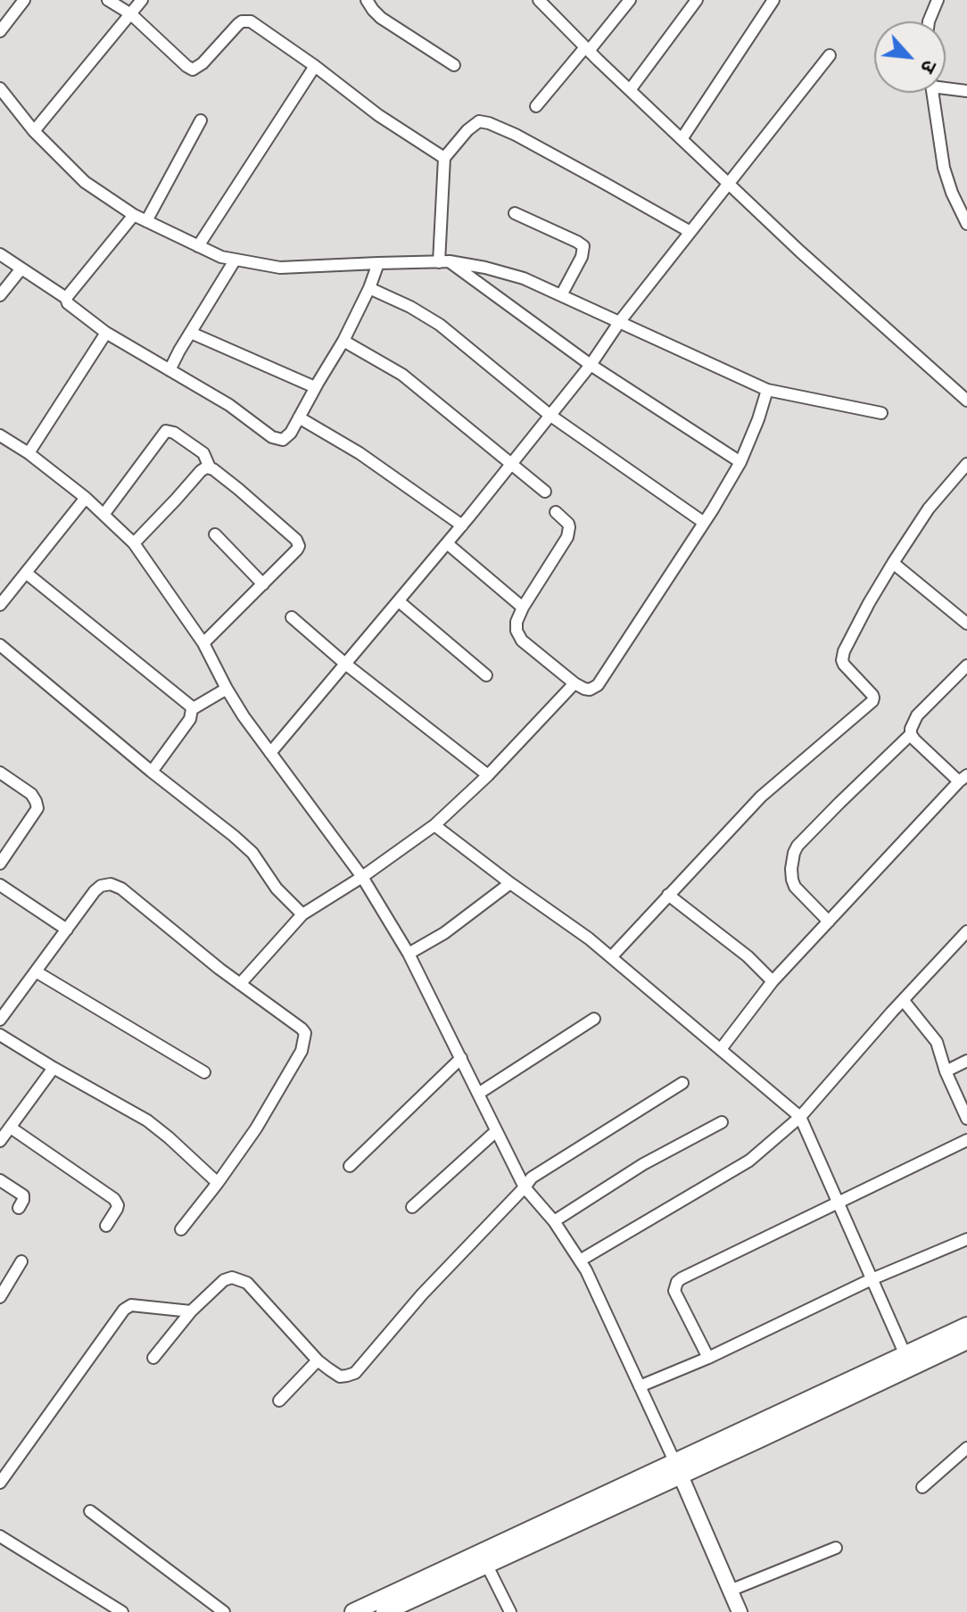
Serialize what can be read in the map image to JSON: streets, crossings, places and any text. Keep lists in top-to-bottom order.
{
  "north": "bottom right"
}
